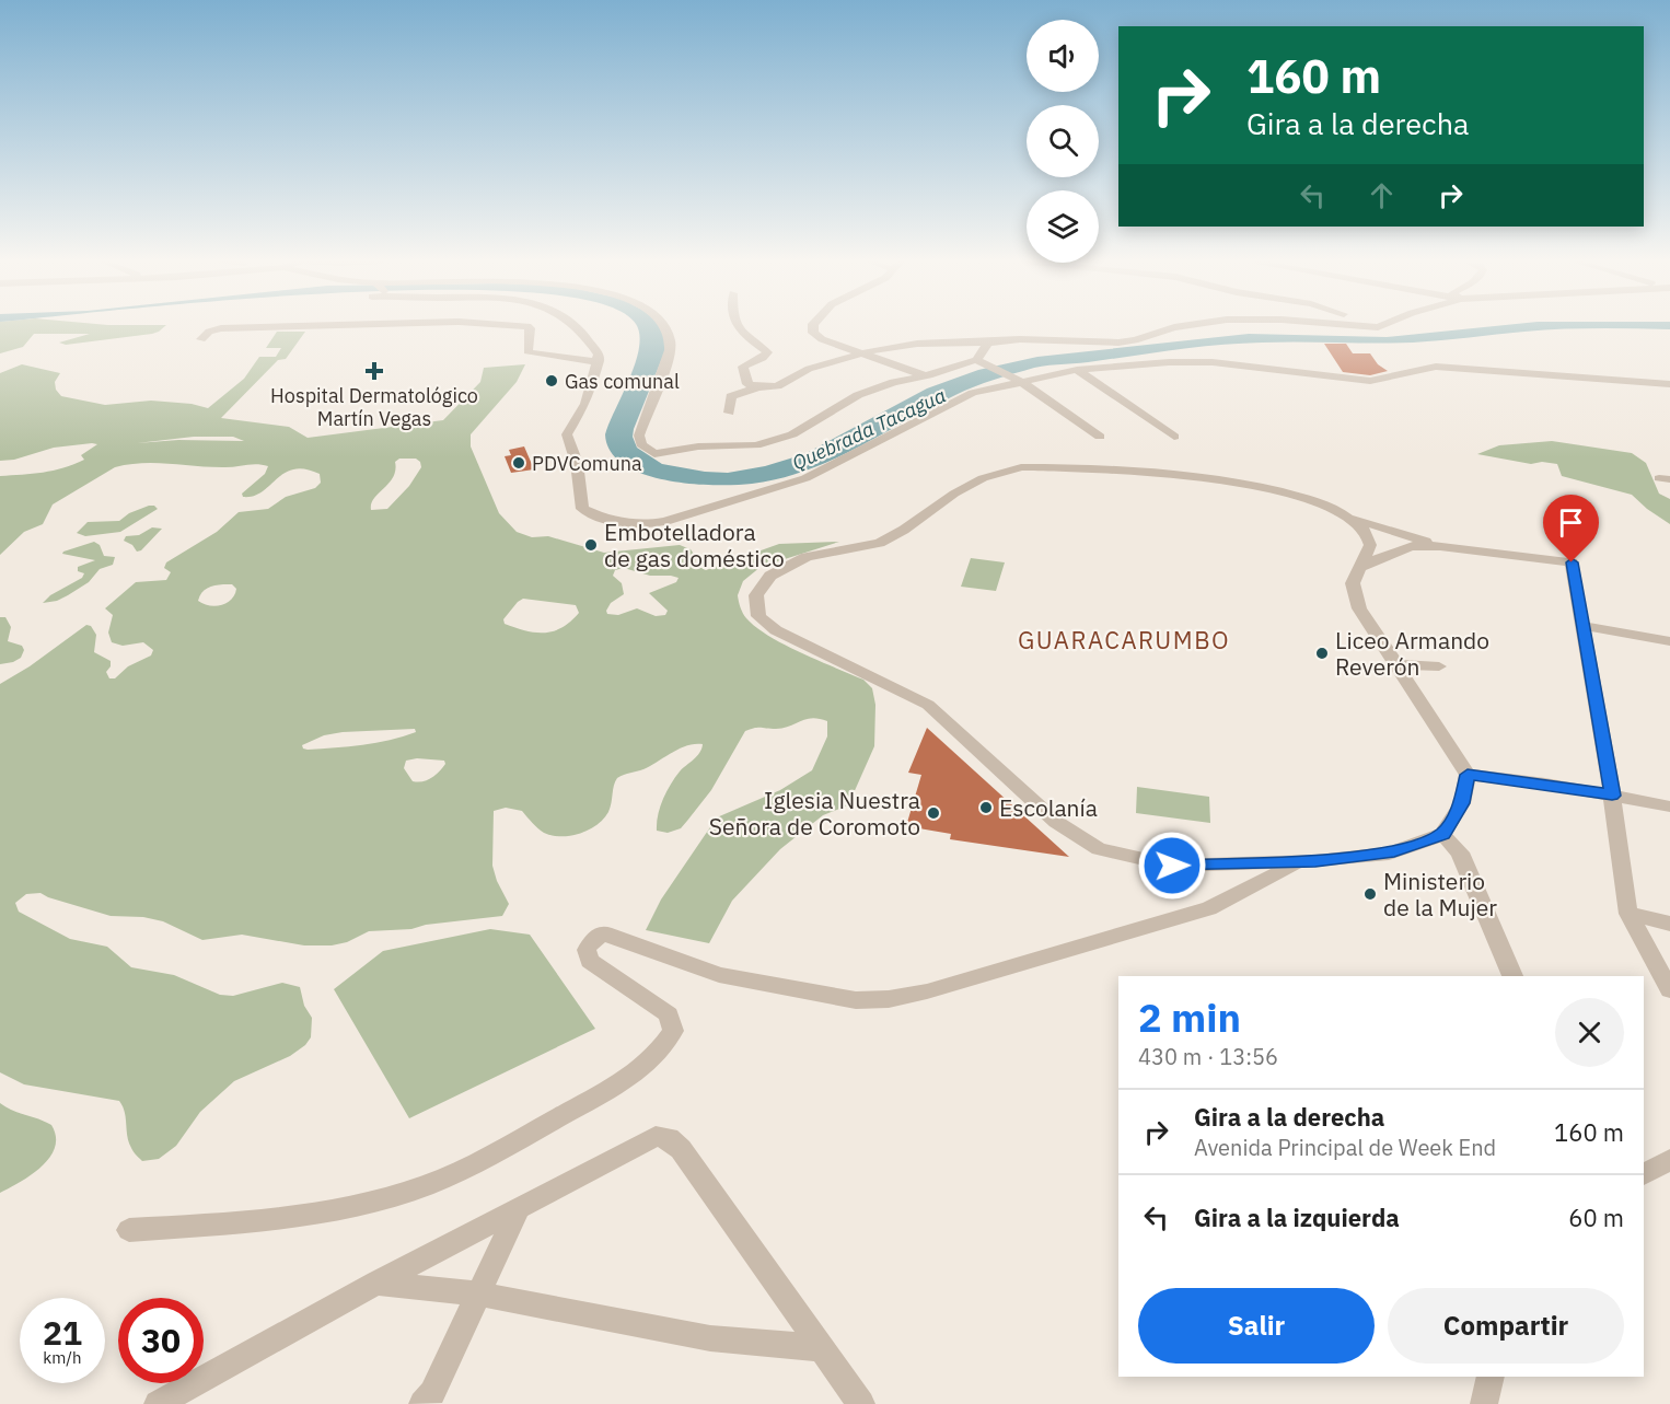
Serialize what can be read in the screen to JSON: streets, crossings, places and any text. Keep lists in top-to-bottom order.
{
  "districts": ["GUARACARUMBO"],
  "water": ["Quebrada Tacagua"],
  "places": {
    "health": ["Hospital Dermatológico Martín Vegas"],
    "other": [
      "Gas comunal",
      "PDVComuna",
      "Embotelladora de gas doméstico",
      "Liceo Armando Reverón",
      "Escolanía",
      "Iglesia Nuestra Señora de Coromoto",
      "Ministerio de la Mujer"
    ]
  },
  "page": {
    "turn": ["160 m", "Gira a la derecha"],
    "heading": ["2 min", "430 m · 13:56"],
    "list": [
      {
        "name": "Gira a la derecha",
        "note": "Avenida Principal de Week End",
        "value": "160 m"
      },
      {
        "name": "Gira a la izquierda",
        "value": "60 m"
      }
    ],
    "buttons": ["Salir", "Compartir"],
    "speed": "21 km/h",
    "limit": "30"
  }
}
